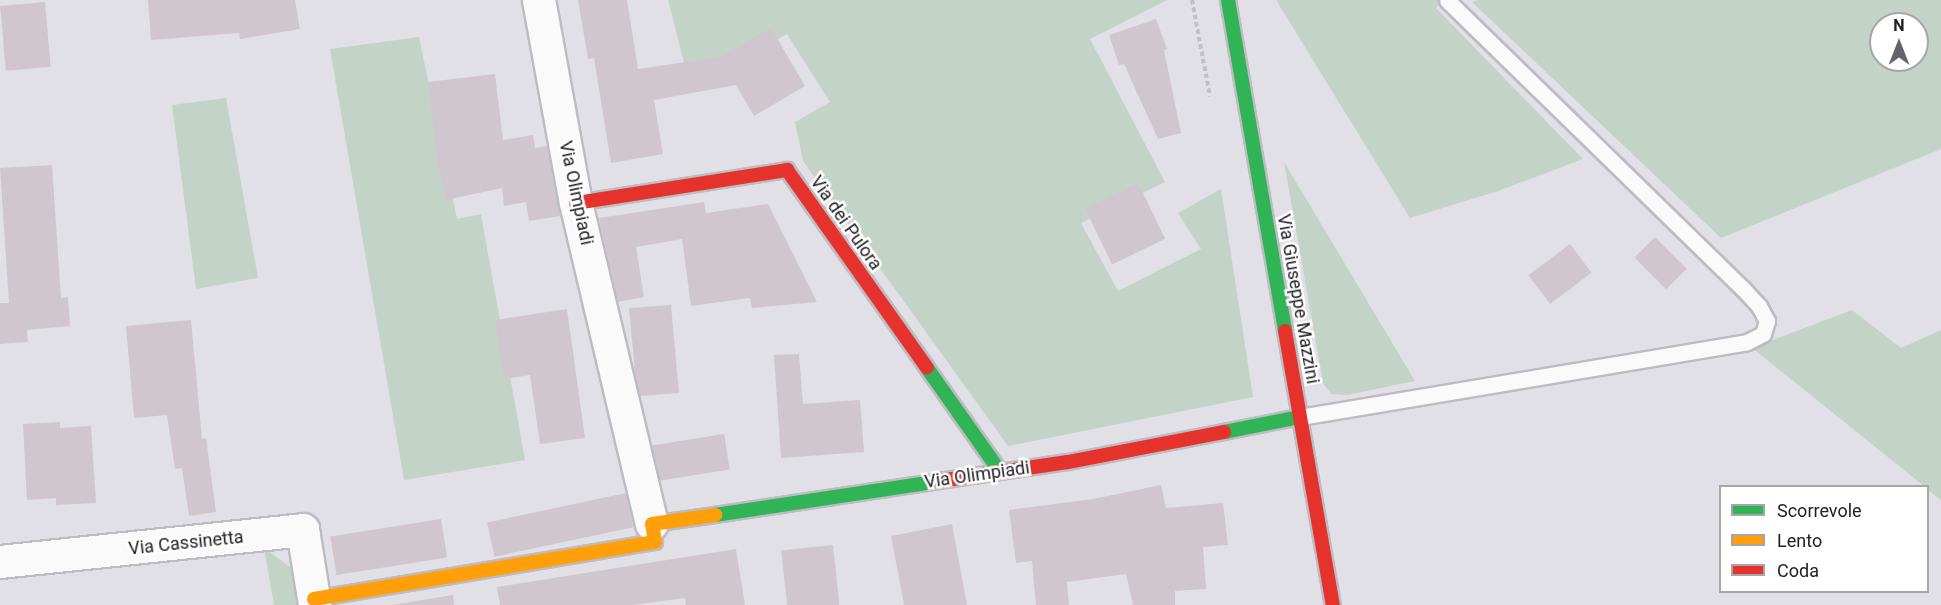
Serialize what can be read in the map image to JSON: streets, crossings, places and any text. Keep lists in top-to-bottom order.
{
  "streets": {
    "street": [
      "Via Olimpiadi",
      "Via dei Pulora",
      "Via Giuseppe Mazzini",
      "Via Cassinetta"
    ]
  },
  "crossings": [
    ["Via Olimpiadi", "Via dei Pulora"],
    ["Via Olimpiadi", "Via Giuseppe Mazzini"]
  ],
  "legend": ["Scorrevole", "Lento", "Coda"],
  "north": "top"
}
